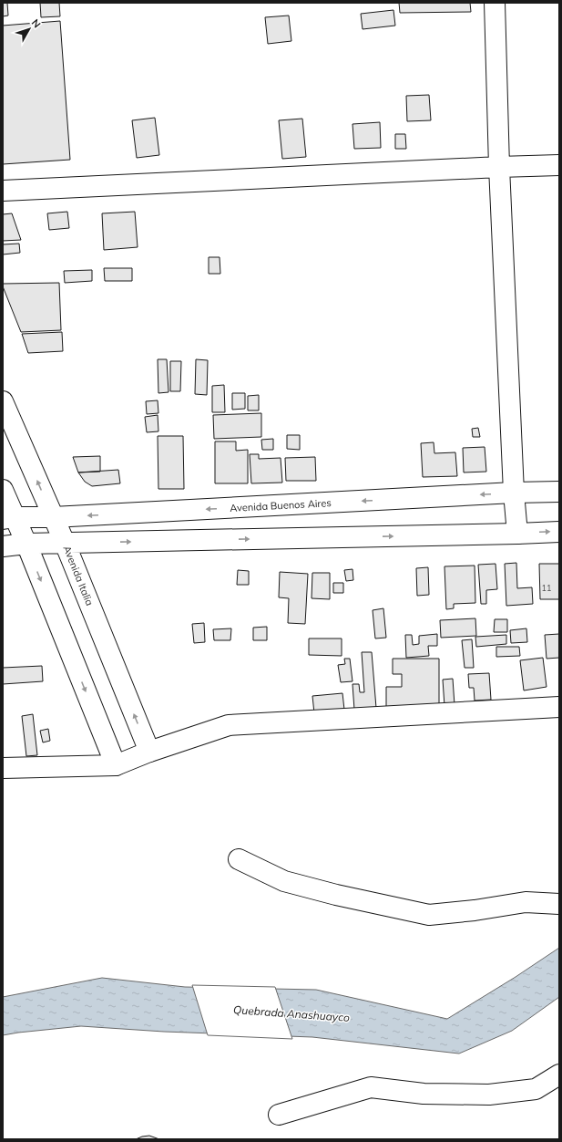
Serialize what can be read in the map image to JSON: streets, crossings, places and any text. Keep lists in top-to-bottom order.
{
  "streets": {
    "street": ["Avenida Buenos Aires", "Avenida Italia"]
  },
  "crossings": [
    ["Avenida Buenos Aires", "Avenida Italia"]
  ],
  "water": ["Quebrada Anashuayco"],
  "house_numbers": ["11"],
  "north": "top right"
}
